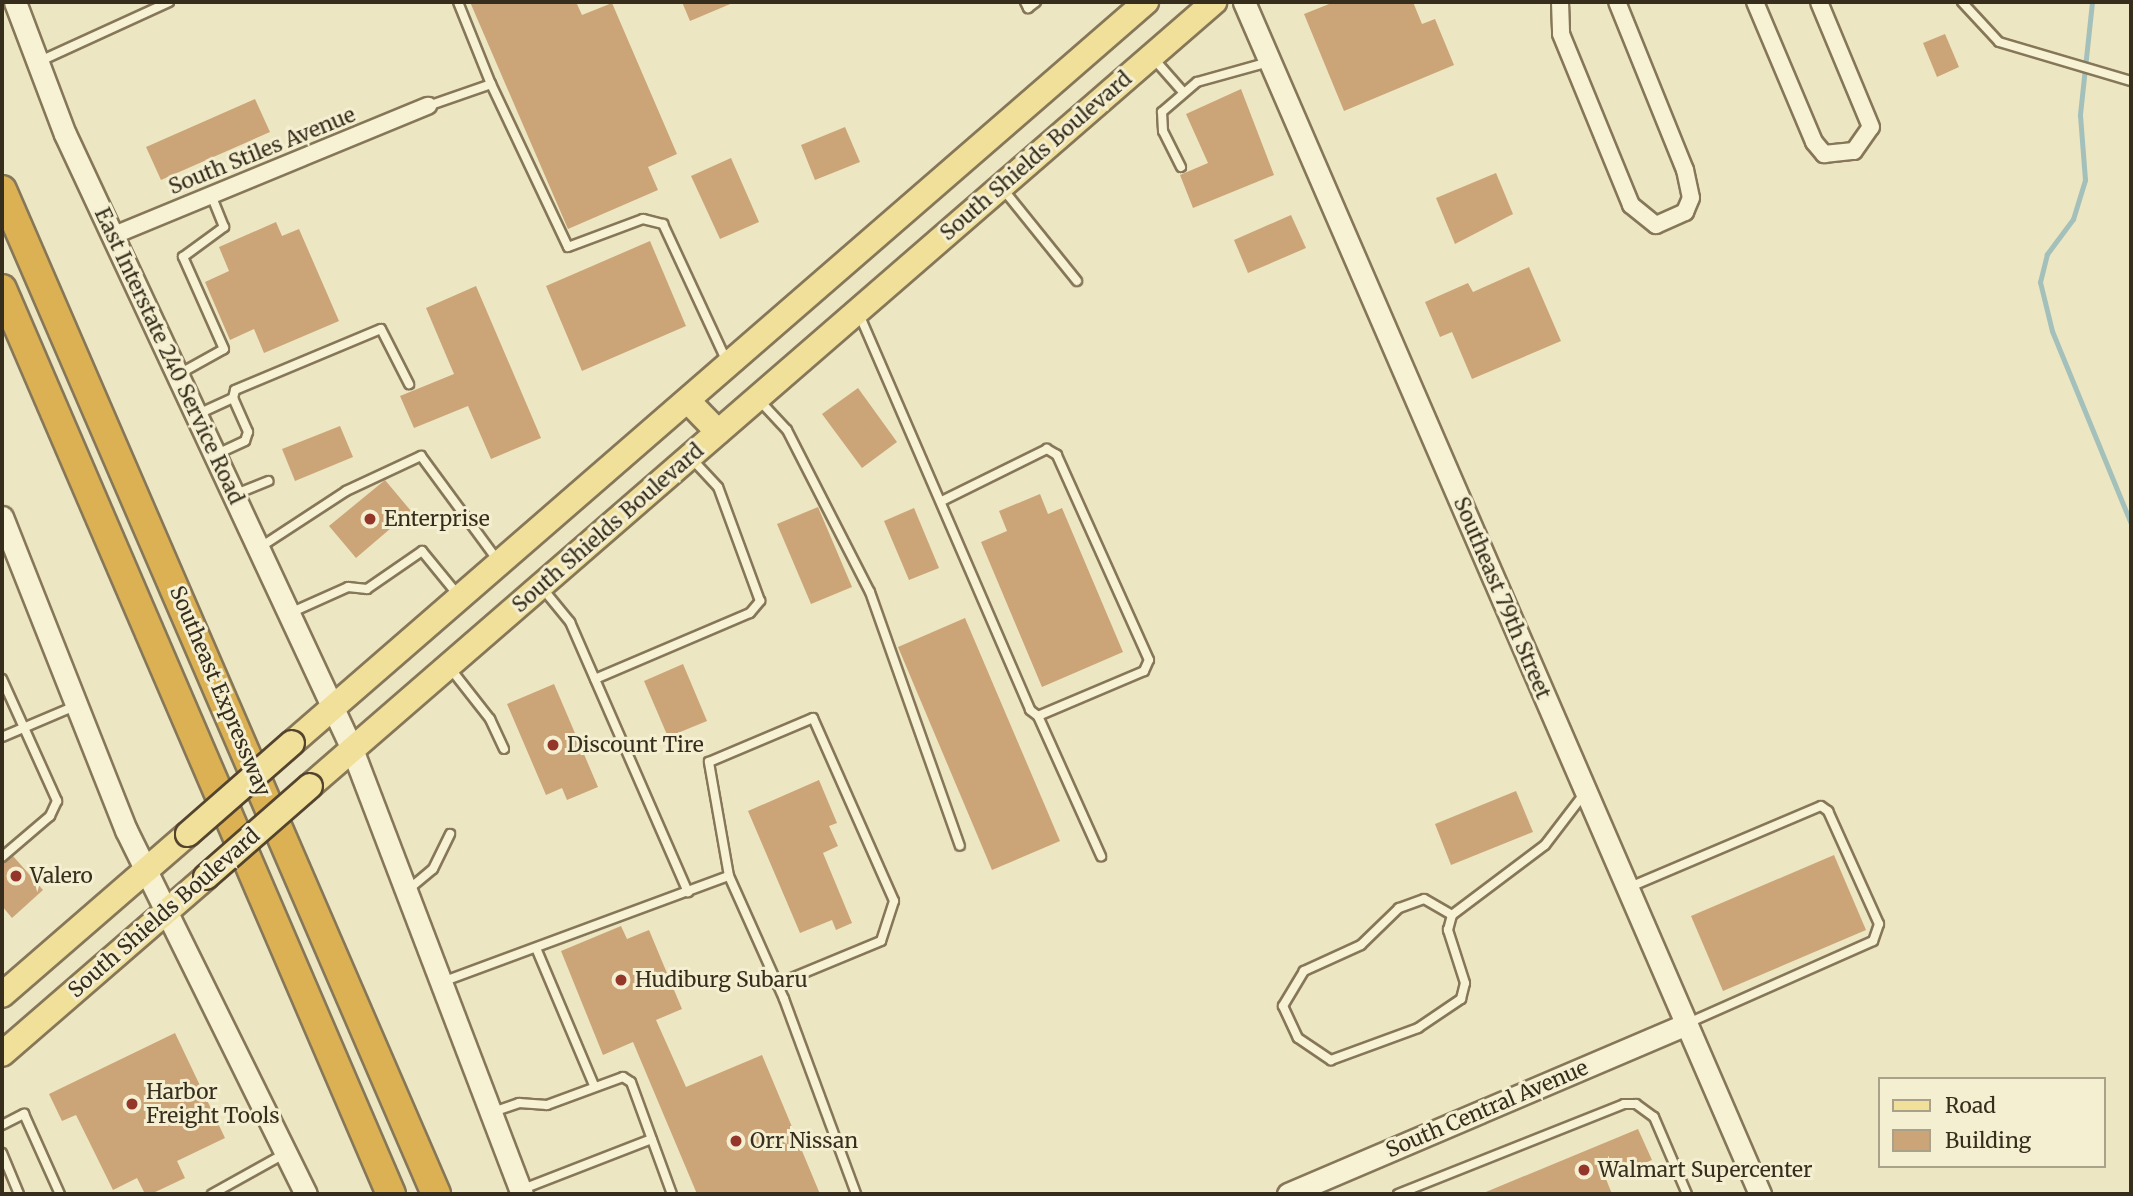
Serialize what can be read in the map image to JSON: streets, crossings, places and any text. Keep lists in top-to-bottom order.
{
  "streets": {
    "highway": ["Southeast Expressway"],
    "main road": ["South Shields Boulevard"],
    "street": [
      "South Stiles Avenue",
      "East Interstate 240 Service Road",
      "Southeast 79th Street",
      "South Central Avenue"
    ]
  },
  "crossings": [
    ["South Stiles Avenue", "East Interstate 240 Service Road"],
    ["South Shields Boulevard", "East Interstate 240 Service Road"],
    ["Southeast 79th Street", "South Central Avenue"]
  ],
  "places": [
    "Enterprise",
    "Discount Tire",
    "Valero",
    "Hudiburg Subaru",
    "Harbor Freight Tools",
    "Orr Nissan",
    "Walmart Supercenter"
  ],
  "legend": ["Road", "Building"]
}
